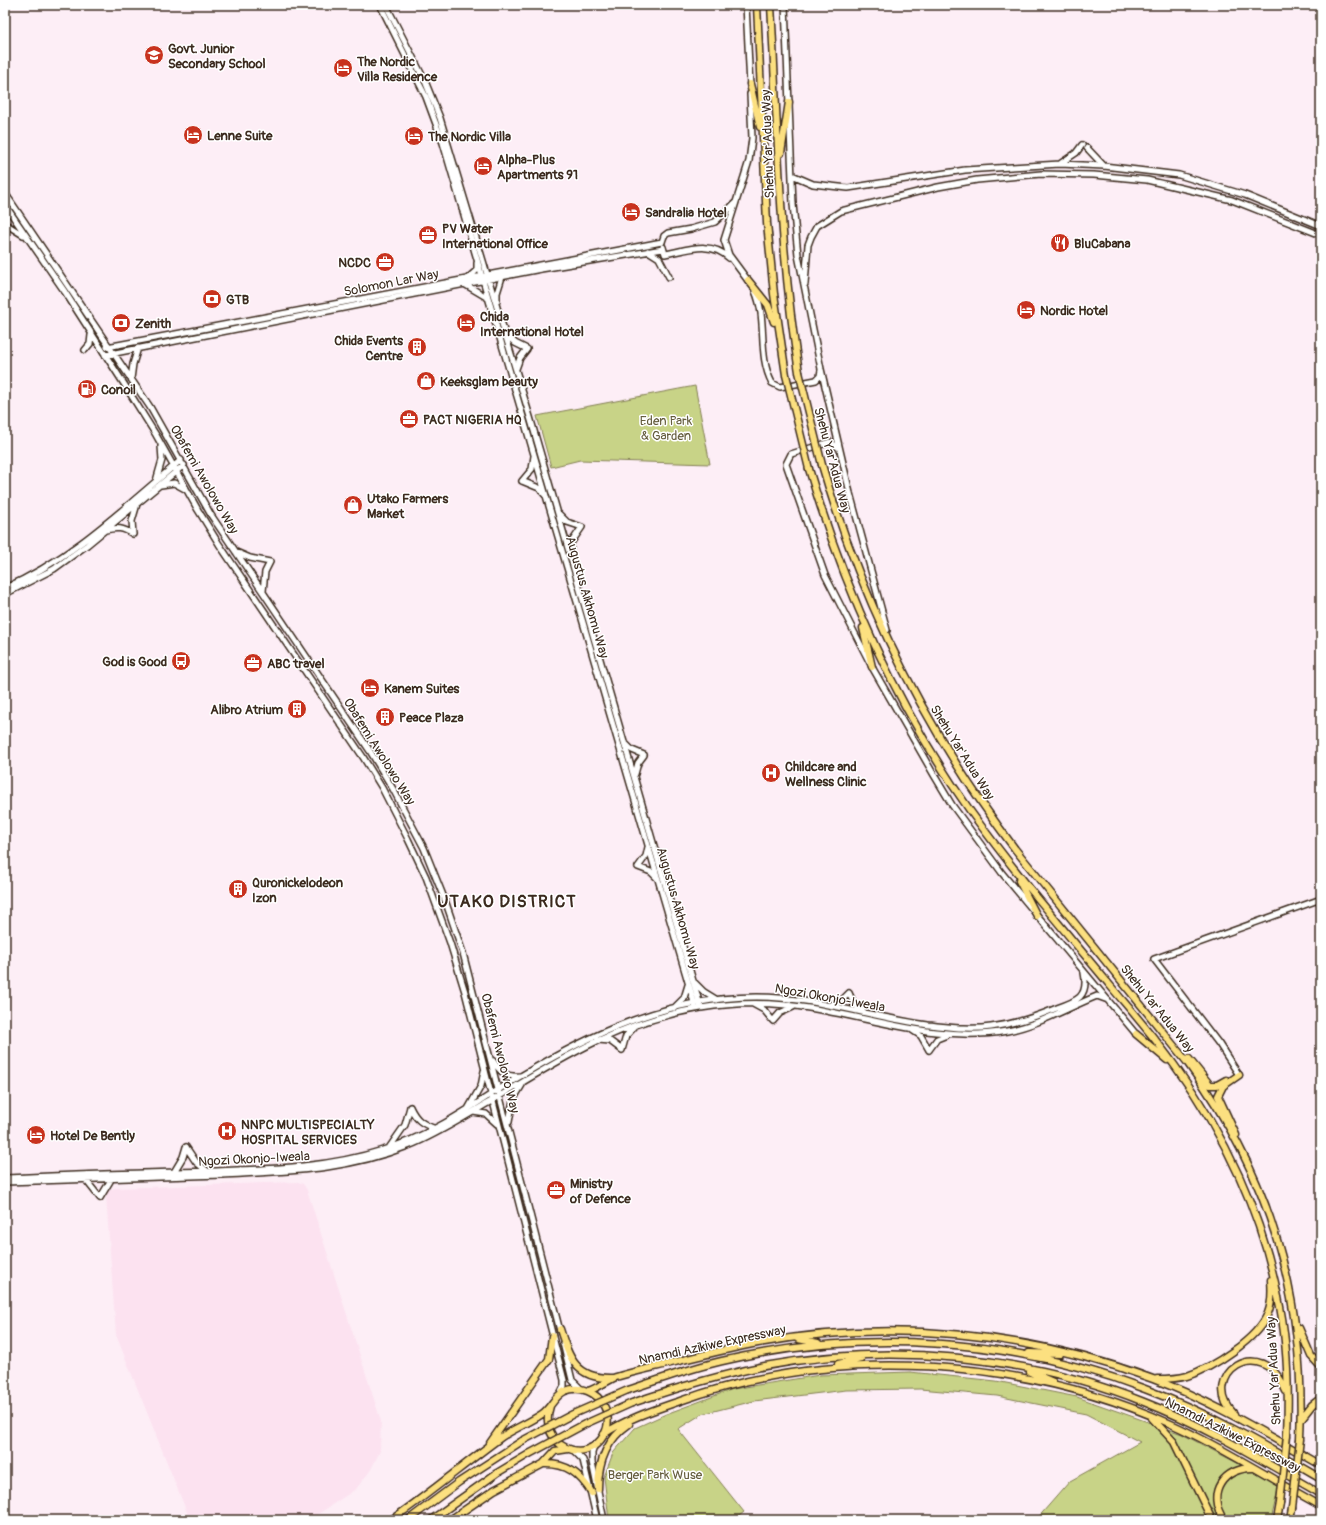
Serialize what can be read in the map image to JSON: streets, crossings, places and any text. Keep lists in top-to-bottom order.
{
  "streets": {
    "highway": ["Shehu Yar'Adua Way", "Nnamdi Azikiwe Expressway"],
    "street": [
      "Solomon Lar Way",
      "Obafemi Awolowo Way",
      "Augustus Aikhomu Way",
      "Ngozi Okonjo-Iweala"
    ]
  },
  "crossings": [
    ["Solomon Lar Way", "Obafemi Awolowo Way"],
    ["Solomon Lar Way", "Augustus Aikhomu Way"],
    ["Obafemi Awolowo Way", "Ngozi Okonjo-Iweala"],
    ["Obafemi Awolowo Way", "Nnamdi Azikiwe Expressway"],
    ["Augustus Aikhomu Way", "Ngozi Okonjo-Iweala"]
  ],
  "districts": ["UTAKO DISTRICT"],
  "parks": ["Eden Park & Garden", "Berger Park Wuse"],
  "places": {
    "school or university": ["Govt. Junior Secondary School"],
    "hotel": [
      "The Nordic Villa Residence",
      "Lenne Suite",
      "The Nordic Villa",
      "Alpha-Plus Apartments 91",
      "Sandralia Hotel",
      "Nordic Hotel",
      "Chida International Hotel",
      "Kanem Suites",
      "Hotel De Bently"
    ],
    "office": [
      "PV Water International Office",
      "NCDC",
      "PACT NIGERIA HQ",
      "ABC travel",
      "Ministry of Defence"
    ],
    "restaurant": ["BluCabana"],
    "bank": ["GTB", "Zenith"],
    "building": [
      "Chida Events Centre",
      "Alibro Atrium",
      "Peace Plaza",
      "Quronickelodeon Izon"
    ],
    "shop": ["Keeksglam beauty", "Utako Farmers Market"],
    "fuel station": ["Conoil"],
    "bus stop": ["God is Good"],
    "hospital": ["Childcare and Wellness Clinic", "NNPC MULTISPECIALTY HOSPITAL SERVICES"]
  }
}
